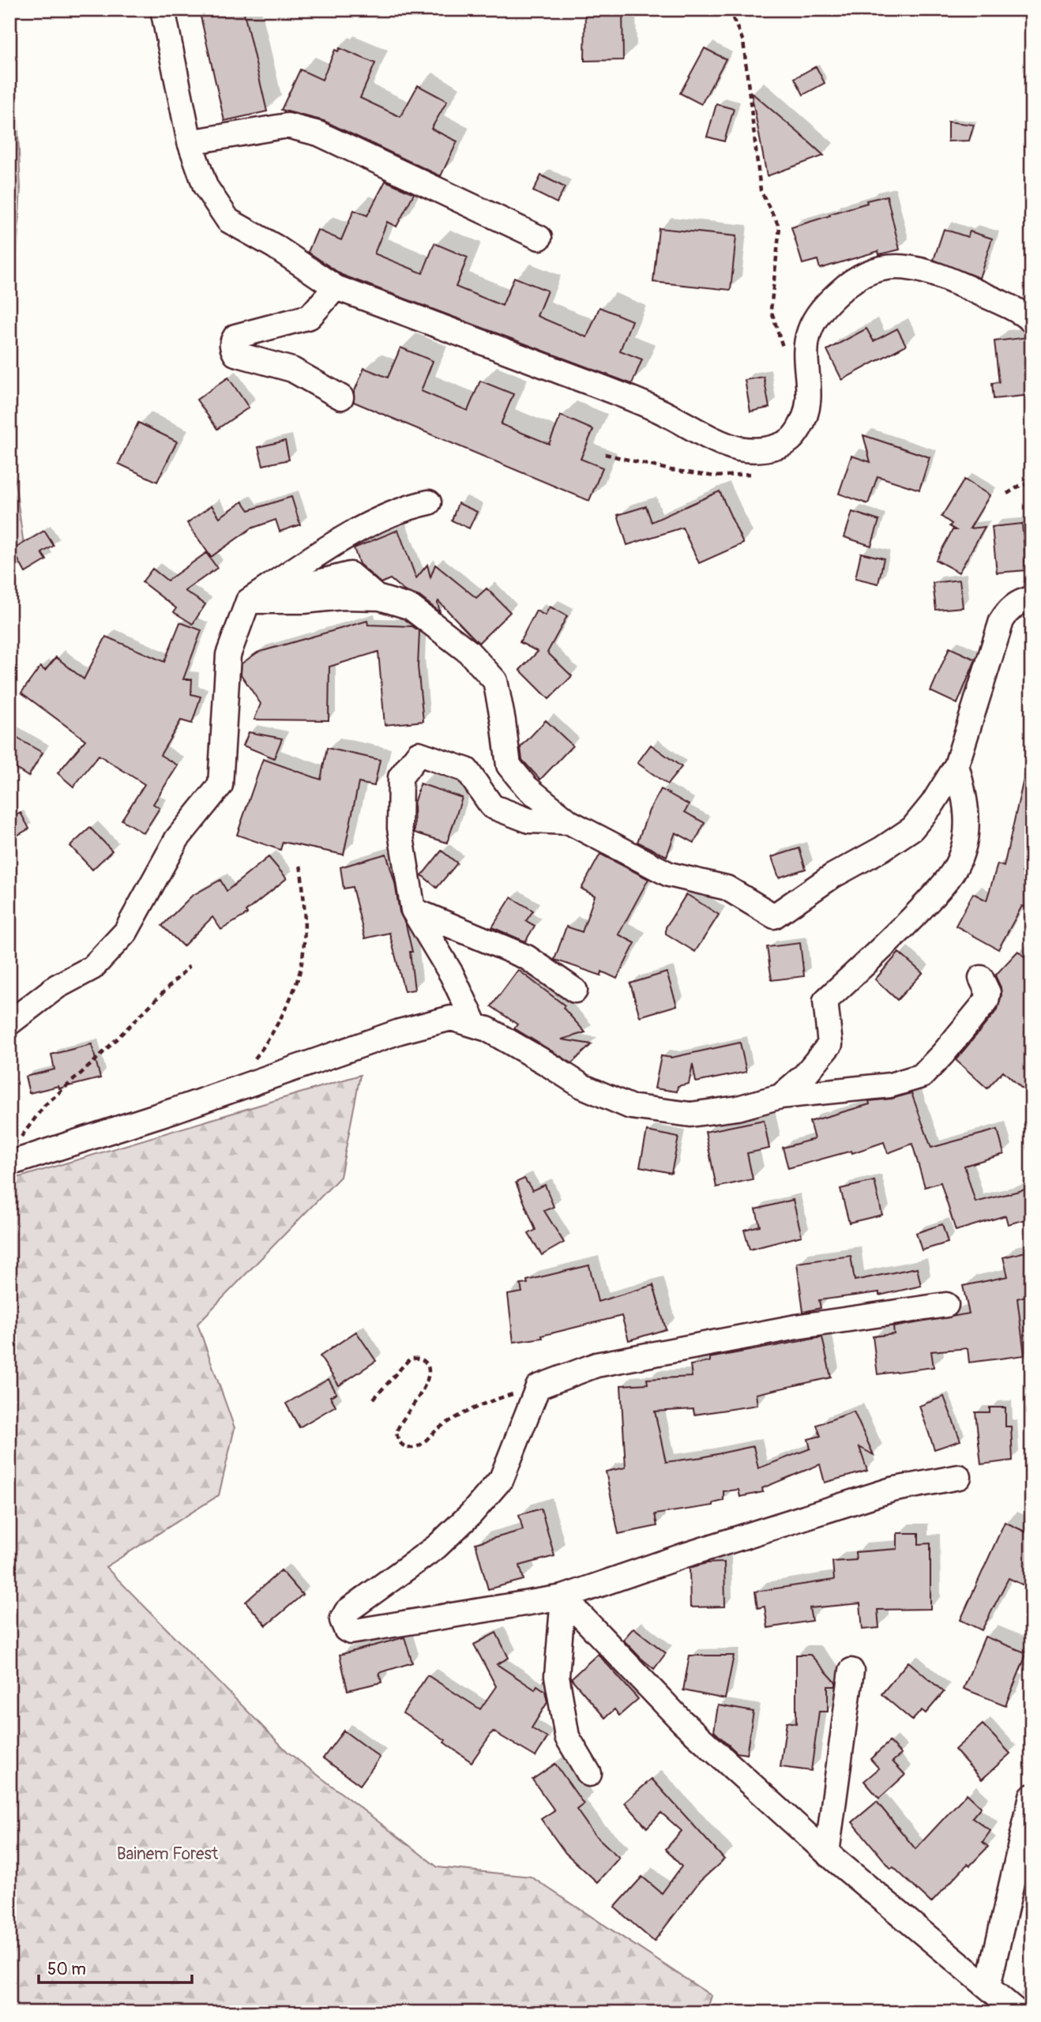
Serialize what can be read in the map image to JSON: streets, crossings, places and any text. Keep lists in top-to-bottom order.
{
  "parks": ["Bainem Forest"],
  "scale_bar": "50 m"
}
